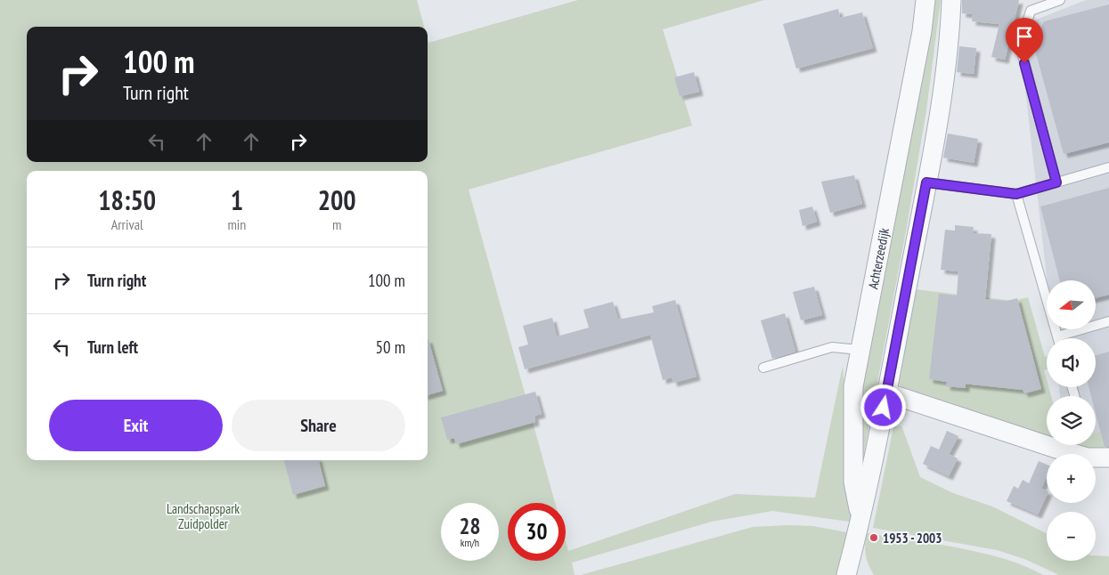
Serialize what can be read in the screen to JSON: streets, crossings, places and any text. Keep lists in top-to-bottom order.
{
  "streets": {
    "street": ["Achterzeedijk"]
  },
  "parks": ["Landschapspark Zuidpolder"],
  "places": ["1953 - 2003"],
  "north": "left",
  "page": {
    "turn": ["100 m", "Turn right"],
    "eta": [
      "18:50",
      "Arrival",
      "1",
      "min",
      "200",
      "m"
    ],
    "list": [
      {
        "name": "Turn right",
        "value": "100 m"
      },
      {
        "name": "Turn left",
        "value": "50 m"
      }
    ],
    "map_buttons": ["+", "−"],
    "buttons": ["Exit", "Share"],
    "speed": "28 km/h",
    "limit": "30"
  }
}
